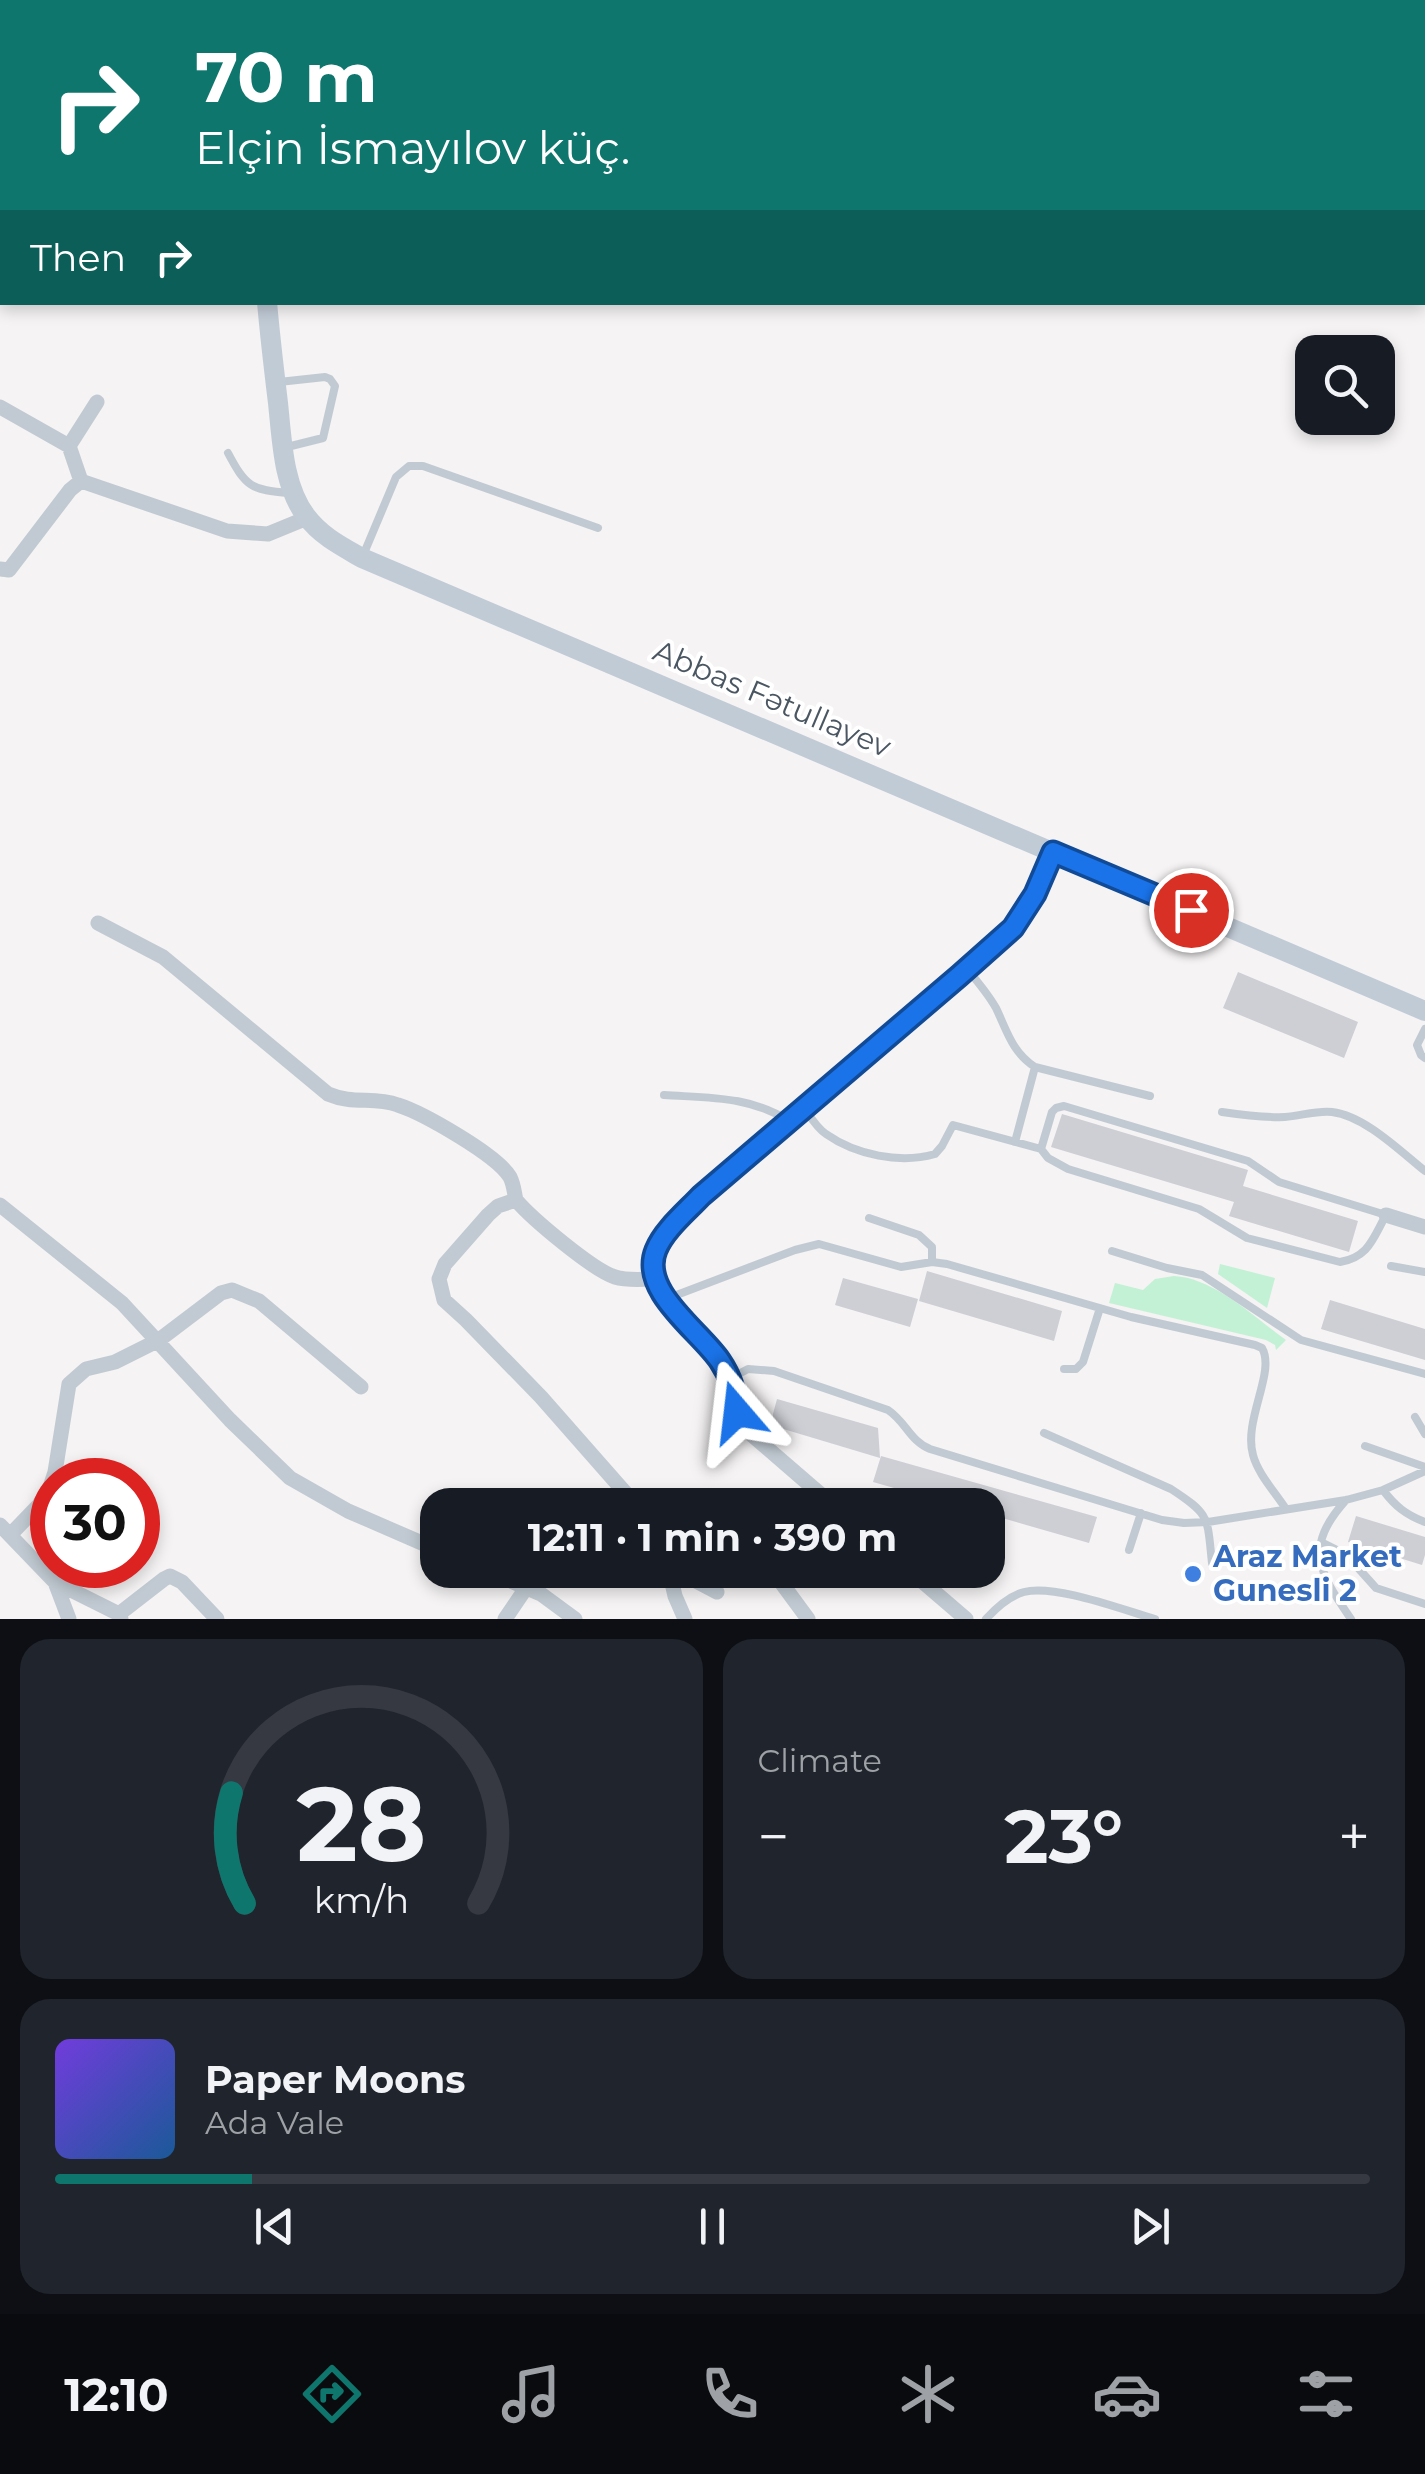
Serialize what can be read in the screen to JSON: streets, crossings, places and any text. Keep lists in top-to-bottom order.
{
  "streets": {
    "main road": ["Abbas Fətullayev"]
  },
  "places": ["Araz Market Gunesli 2"],
  "page": {
    "turn": ["70 m", "Elçin İsmayılov küç."],
    "then": "Then",
    "limit": "30",
    "trip": "12:11 · 1 min · 390 m",
    "tile": "Climate",
    "heat": ["−", "23°", "+"],
    "song": ["Paper Moons", "Ada Vale"],
    "tabs": "12:10",
    "gauge": ["28", "km/h"]
  }
}
